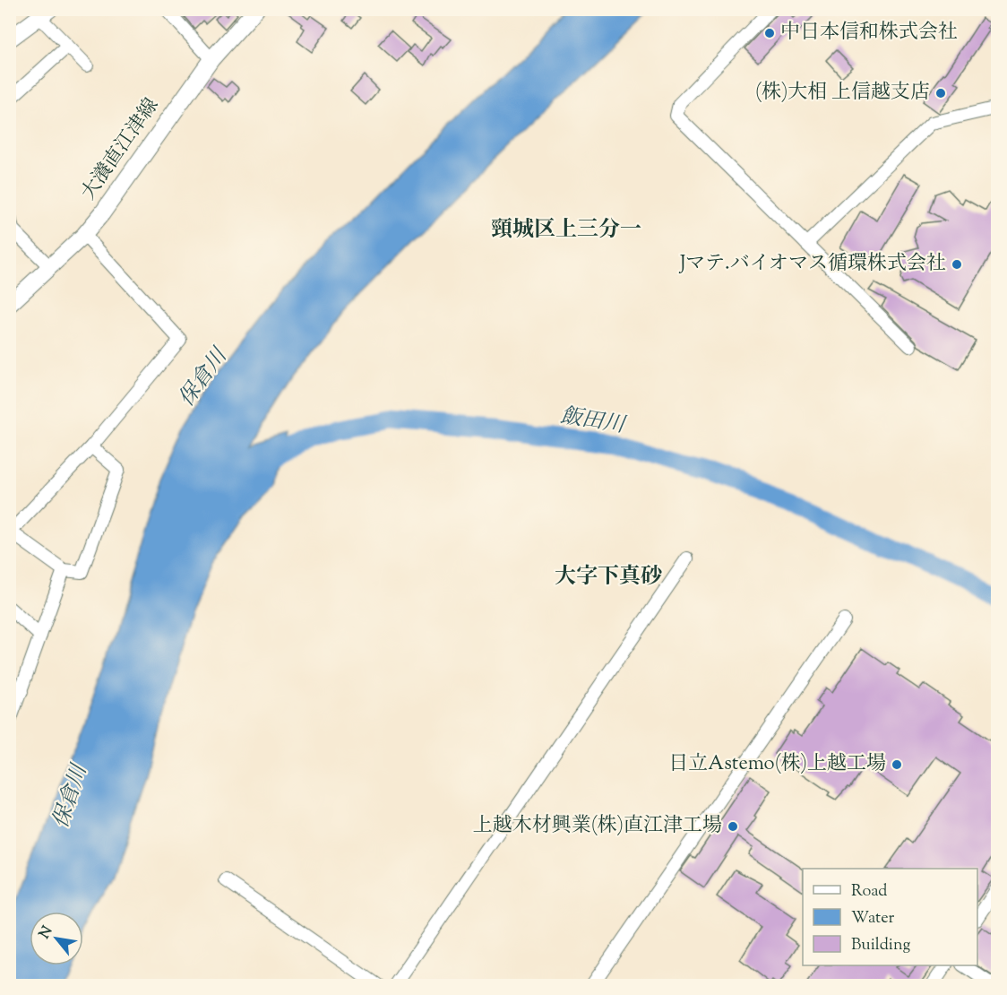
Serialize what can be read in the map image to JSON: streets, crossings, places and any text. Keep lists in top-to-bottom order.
{
  "streets": {
    "main road": ["大瀁直江津線"]
  },
  "districts": ["頸城区上三分一", "大字下真砂"],
  "water": ["保倉川", "飯田川"],
  "places": [
    "中日本信和株式会社",
    "(株)大相 上信越支店",
    "Jマテ.バイオマス循環株式会社",
    "日立Astemo(株)上越工場",
    "上越木材興業(株)直江津工場"
  ],
  "legend": ["Road", "Water", "Building"],
  "north": "top left"
}
